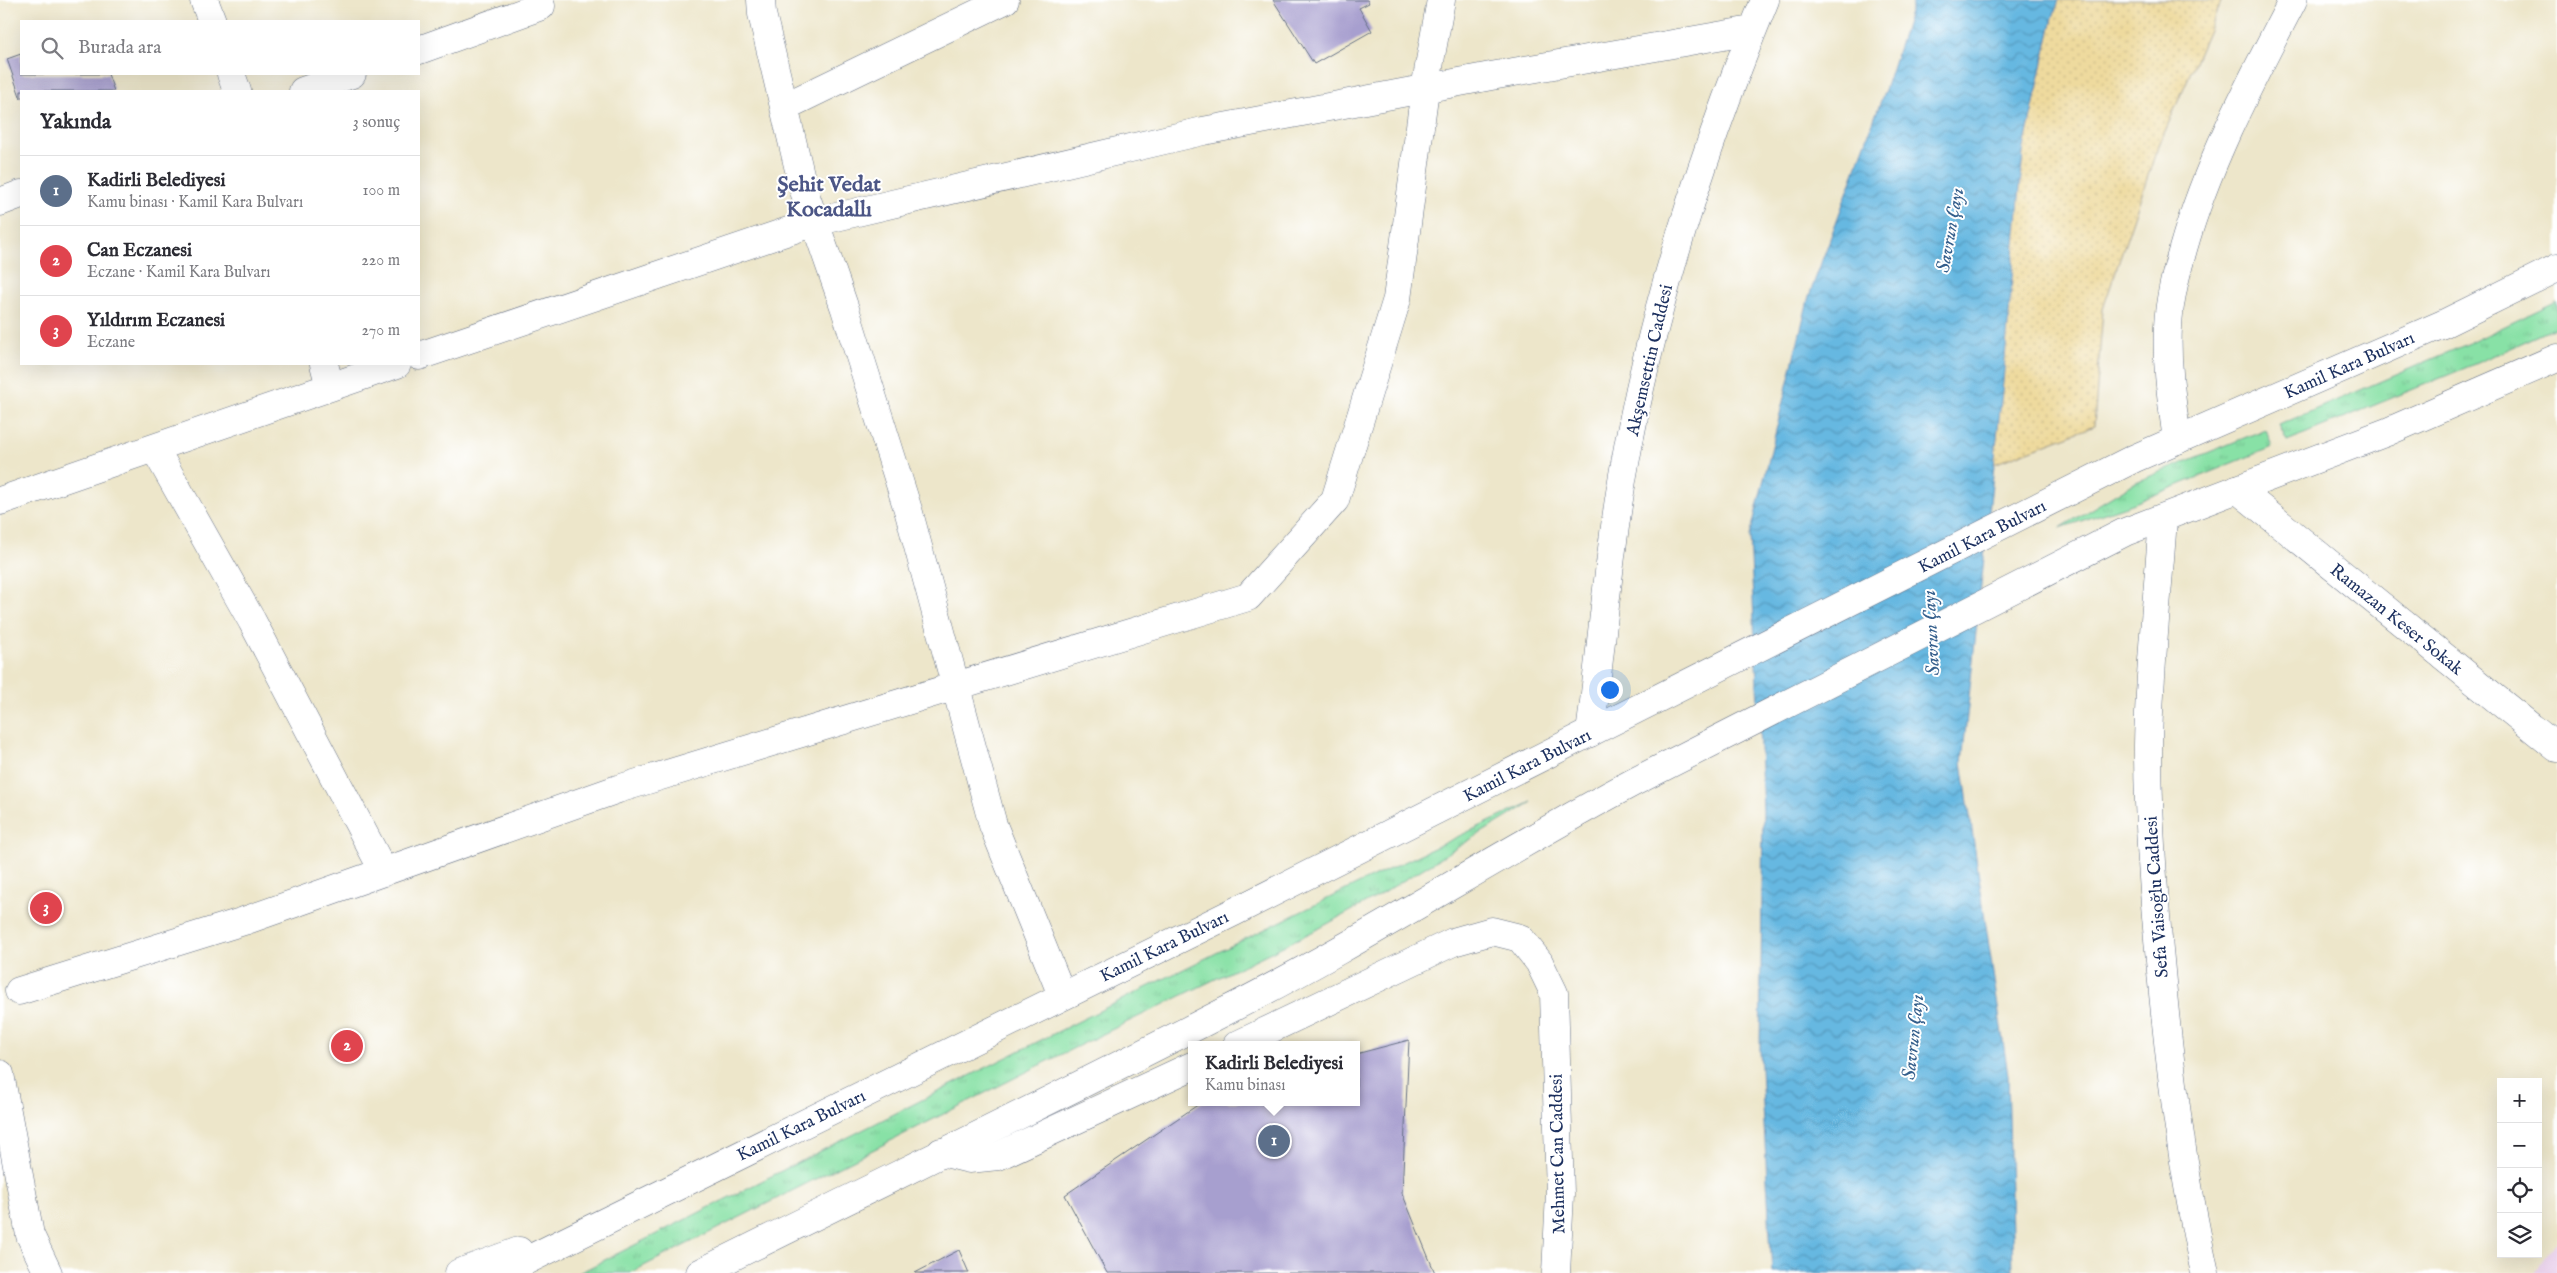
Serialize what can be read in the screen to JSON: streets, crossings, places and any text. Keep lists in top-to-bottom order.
{
  "streets": {
    "street": [
      "Akşemsettin Caddesi",
      "Kamil Kara Bulvarı",
      "Ramazan Keser Sokak",
      "Sefa Vaisoğlu Caddesi",
      "Mehmet Can Caddesi"
    ]
  },
  "crossings": [
    ["Akşemsettin Caddesi", "Kamil Kara Bulvarı"]
  ],
  "districts": ["Şehit Vedat Kocadallı"],
  "water": ["Savrun Çayı"],
  "page": {
    "search": "Burada ara",
    "heading": ["Yakında", "3 sonuç"],
    "list": [
      {
        "mark": "1",
        "name": "Kadirli Belediyesi",
        "note": "Kamu binası · Kamil Kara Bulvarı",
        "value": "100 m"
      },
      {
        "mark": "2",
        "name": "Can Eczanesi",
        "note": "Eczane · Kamil Kara Bulvarı",
        "value": "220 m"
      },
      {
        "mark": "3",
        "name": "Yıldırım Eczanesi",
        "note": "Eczane",
        "value": "270 m"
      }
    ],
    "pins": ["3", "2", "1"],
    "popup": ["Kadirli Belediyesi", "Kamu binası"],
    "map_buttons": ["+", "−"]
  }
}
